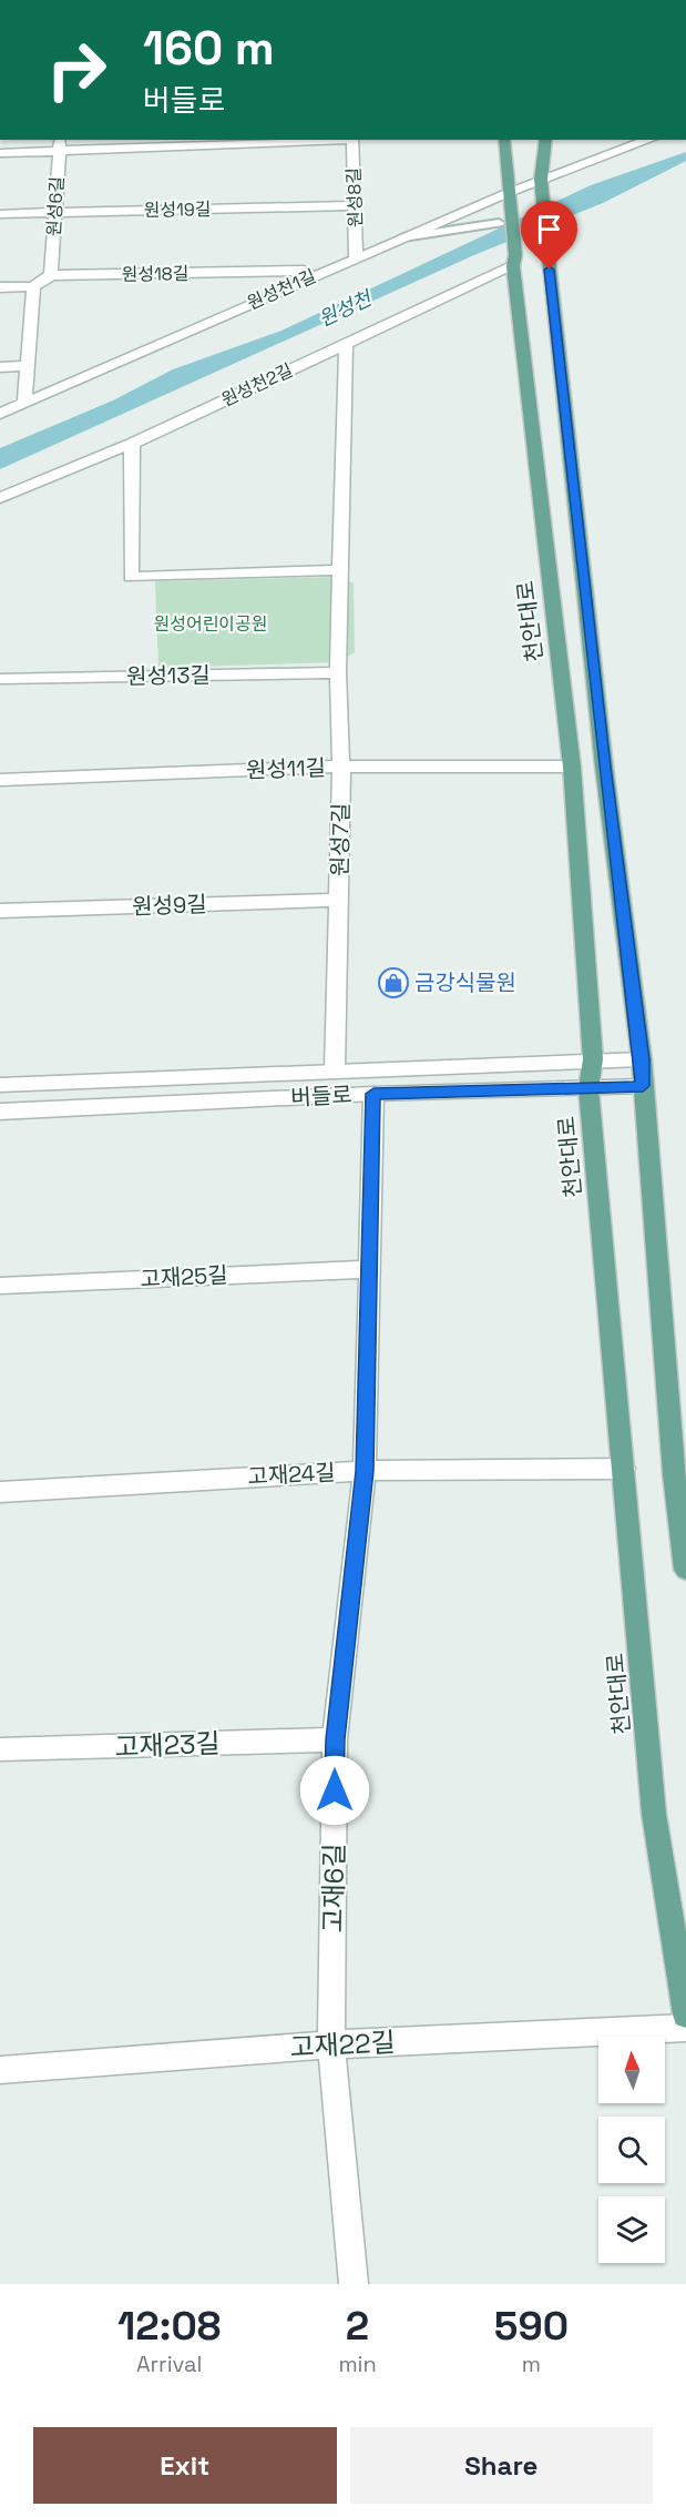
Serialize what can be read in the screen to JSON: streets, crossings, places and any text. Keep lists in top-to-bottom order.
{
  "streets": {
    "main road": ["천안대로"],
    "street": [
      "원성8길",
      "원성6길",
      "원성19길",
      "원성18길",
      "원성천1길",
      "원성천2길",
      "원성13길",
      "원성11길",
      "원성7길",
      "원성9길",
      "버들로",
      "고재25길",
      "고재24길",
      "고재23길",
      "고재6길",
      "고재22길"
    ]
  },
  "crossings": [
    ["원성8길", "원성19길"],
    ["원성8길", "원성천1길"],
    ["원성6길", "원성19길"],
    ["원성6길", "원성18길"],
    ["원성18길", "원성천1길"],
    ["원성천1길", "천안대로"],
    ["원성천2길", "천안대로"],
    ["원성천2길", "원성7길"],
    ["천안대로", "원성11길"],
    ["천안대로", "버들로"],
    ["천안대로", "고재24길"],
    ["원성13길", "원성7길"],
    ["원성11길", "원성7길"],
    ["원성7길", "원성9길"],
    ["원성7길", "버들로"],
    ["버들로", "고재6길"],
    ["고재25길", "고재6길"],
    ["고재24길", "고재6길"],
    ["고재23길", "고재6길"],
    ["고재6길", "고재22길"]
  ],
  "water": ["원성천"],
  "parks": ["원성어린이공원"],
  "places": {
    "shop": ["금강식물원"]
  },
  "north": "top",
  "page": {
    "turn": ["160 m", "버들로"],
    "eta": [
      "12:08",
      "Arrival",
      "2",
      "min",
      "590",
      "m"
    ],
    "buttons": ["Exit", "Share"]
  }
}
